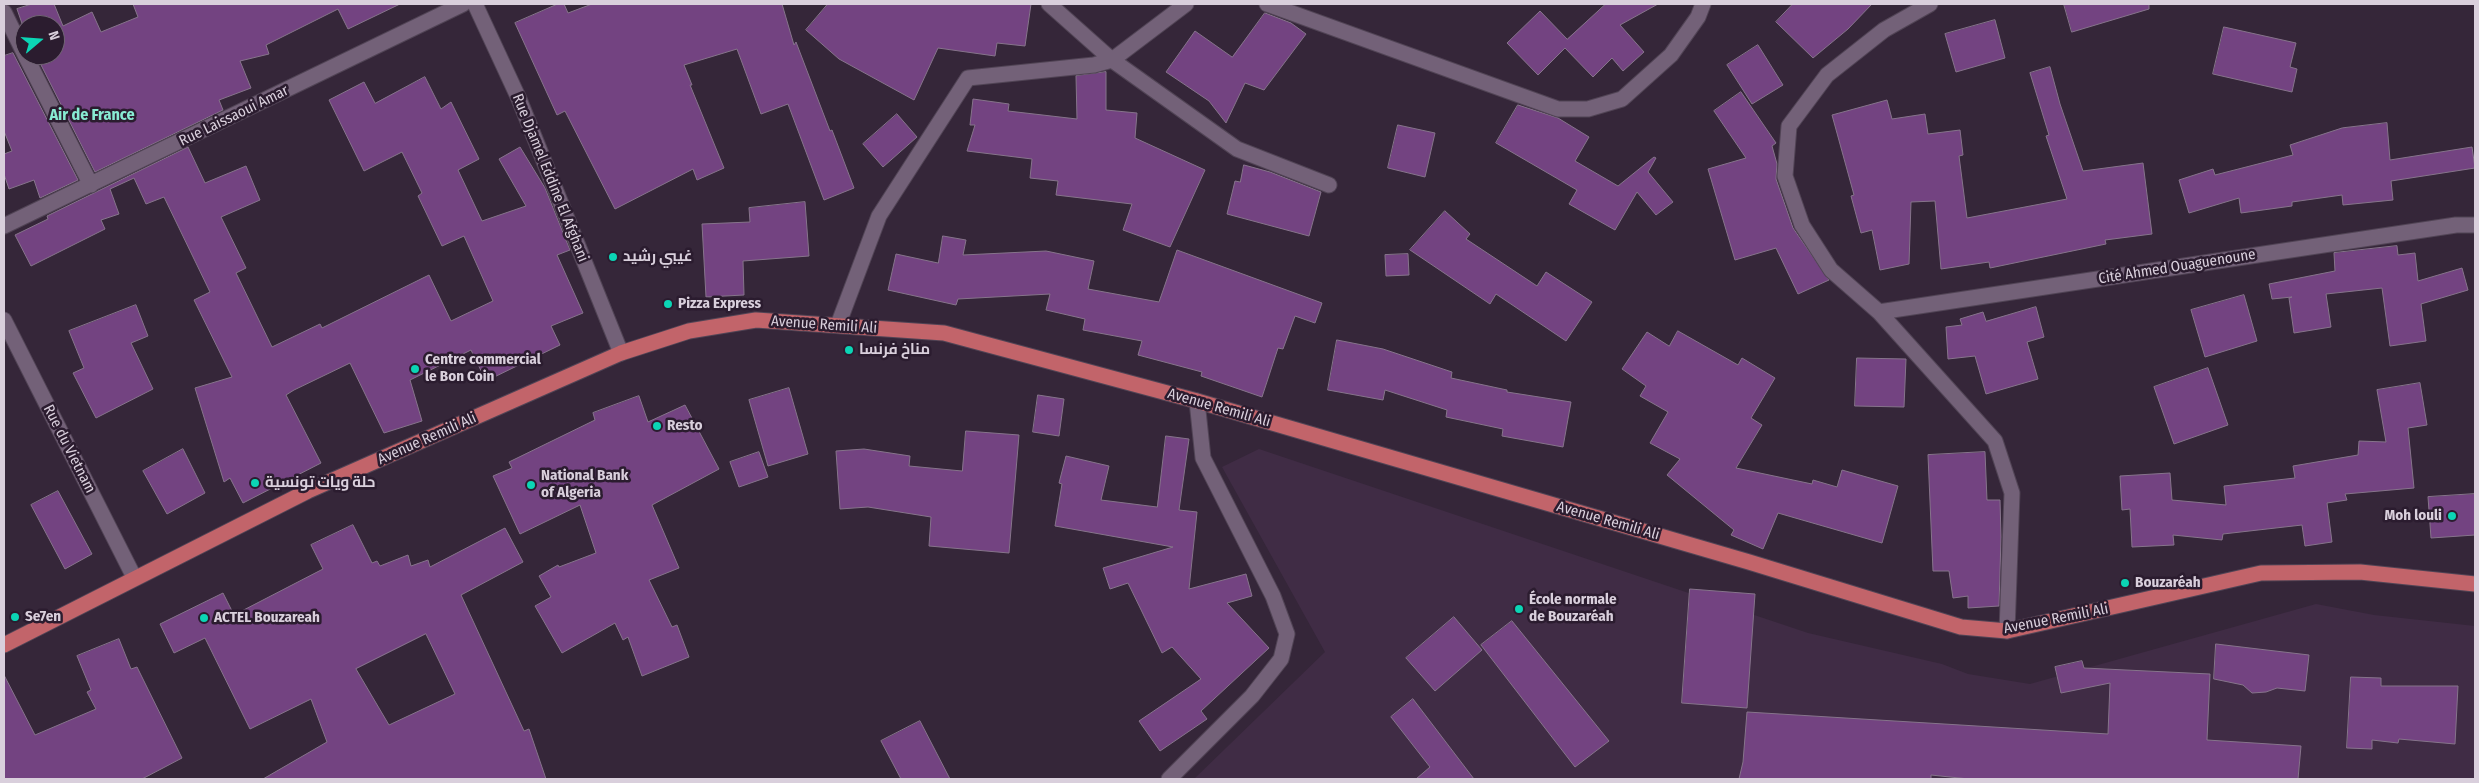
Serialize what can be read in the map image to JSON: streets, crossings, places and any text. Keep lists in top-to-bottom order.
{
  "streets": {
    "main road": ["Avenue Remili Ali"],
    "street": [
      "Rue Laissaoui Amar",
      "Rue Djamel Eddine El Afghani",
      "Cité Ahmed Ouaguenoune",
      "Rue du Vietnam"
    ]
  },
  "crossings": [
    ["Rue Djamel Eddine El Afghani", "Avenue Remili Ali"],
    ["Avenue Remili Ali", "Rue du Vietnam"]
  ],
  "districts": ["Air de France"],
  "places": [
    "غيبي رشيد",
    "Pizza Express",
    "مناخ فرنسا",
    "Centre commercial le Bon Coin",
    "Resto",
    "حلة ويات تونسية",
    "National Bank of Algeria",
    "Moh louli",
    "Bouzaréah",
    "École normale de Bouzaréah",
    "Se7en",
    "ACTEL Bouzareah"
  ],
  "north": "right"
}
